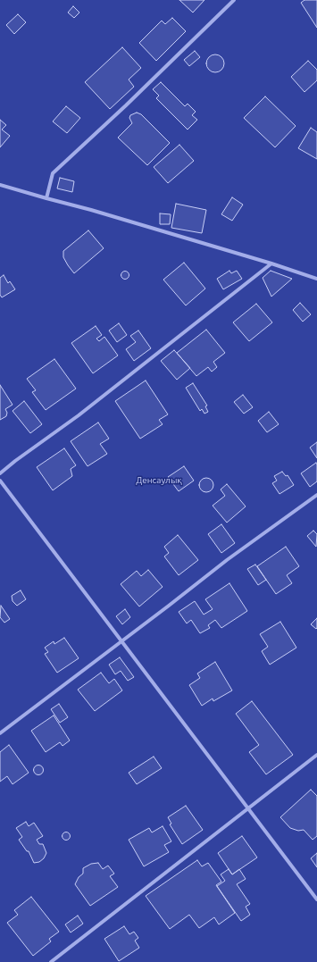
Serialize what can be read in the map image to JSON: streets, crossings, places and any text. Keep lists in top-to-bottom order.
{
  "parks": ["Денсаулық"]
}
